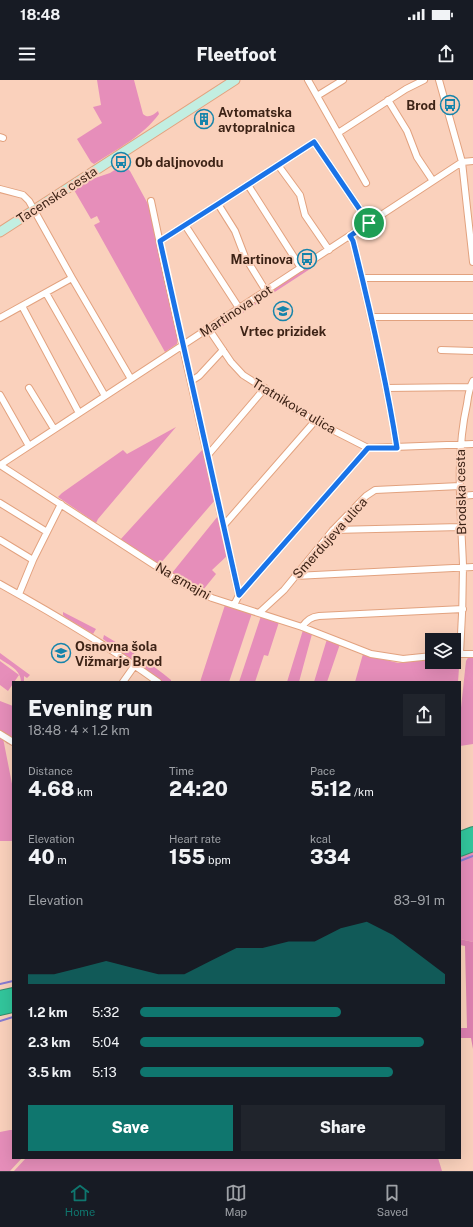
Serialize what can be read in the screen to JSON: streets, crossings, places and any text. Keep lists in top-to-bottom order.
{
  "streets": {
    "main road": ["Tacenska cesta"],
    "street": [
      "Martinova pot",
      "Tratnikova ulica",
      "Brodska cesta",
      "Smerdujeva ulica",
      "Na gmajni"
    ]
  },
  "crossings": [
    ["Martinova pot", "Tratnikova ulica"],
    ["Martinova pot", "Na gmajni"],
    ["Tratnikova ulica", "Brodska cesta"],
    ["Brodska cesta", "Smerdujeva ulica"],
    ["Smerdujeva ulica", "Na gmajni"]
  ],
  "places": {
    "bus stop": ["Brod", "Ob daljnovodu", "Martinova"],
    "building": ["Avtomatska avtopralnica"],
    "school or university": ["Vrtec prizidek", "Osnovna šola Vižmarje Brod"]
  },
  "page": {
    "status": "18:48",
    "header": "Fleetfoot",
    "heading": ["Evening run", "18:48 · 4 × 1.2 km"],
    "stats": [
      ["Distance", "4.68 km"],
      ["Time", "24:20"],
      ["Pace", "5:12 /km"],
      ["Elevation", "40 m"],
      ["Heart rate", "155 bpm"],
      ["kcal", "334"]
    ],
    "chart": ["Elevation", "83–91 m"],
    "list": [
      {
        "name": "1.2 km",
        "note": "5:32"
      },
      {
        "name": "2.3 km",
        "note": "5:04"
      },
      {
        "name": "3.5 km",
        "note": "5:13"
      }
    ],
    "buttons": ["Save", "Share"],
    "tabs": ["Home", "Map", "Saved"]
  }
}
